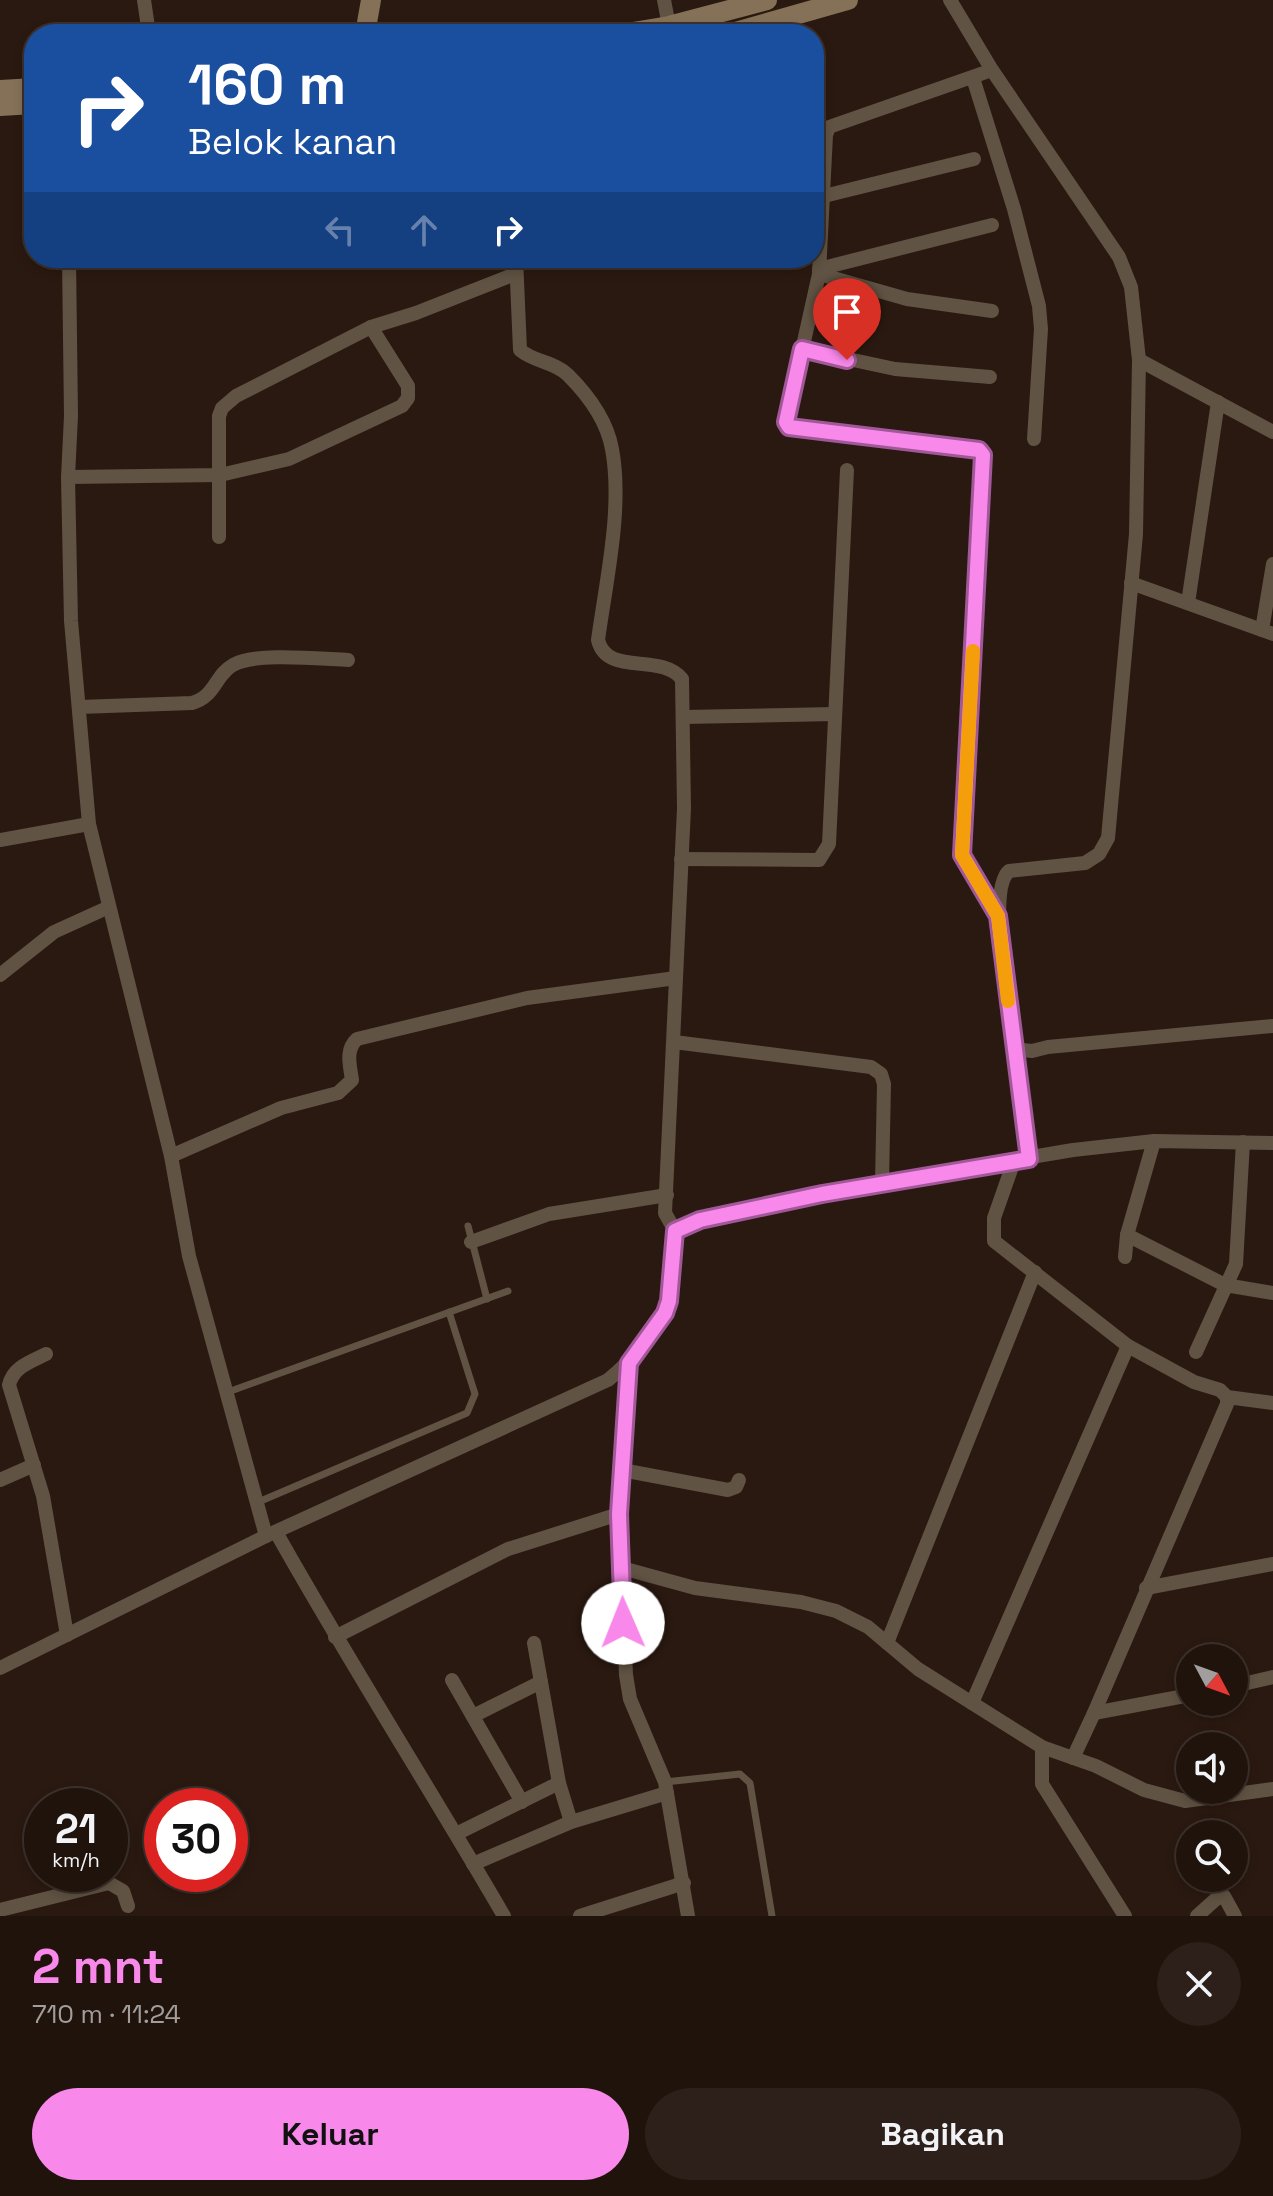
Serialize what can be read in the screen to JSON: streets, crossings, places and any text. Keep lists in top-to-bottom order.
{
  "north": "bottom right",
  "page": {
    "turn": ["160 m", "Belok kanan"],
    "speed": "21 km/h",
    "limit": "30",
    "heading": ["2 mnt", "710 m · 11:24"],
    "buttons": ["Keluar", "Bagikan"]
  }
}
